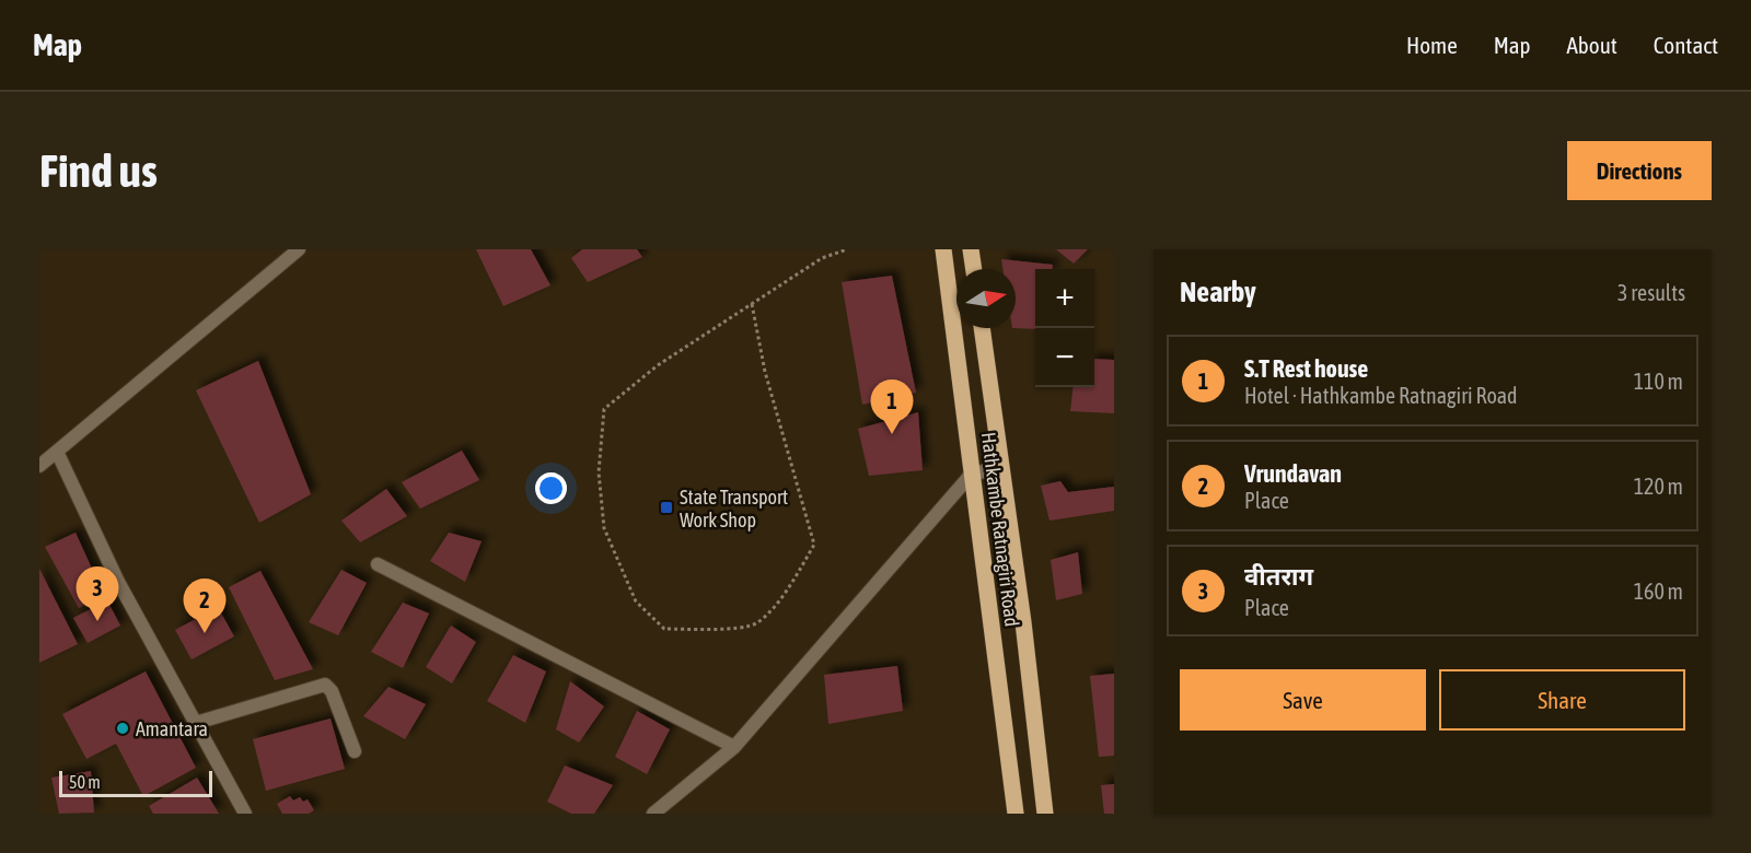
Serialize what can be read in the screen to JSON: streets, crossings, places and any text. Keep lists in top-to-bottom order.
{
  "streets": {
    "main road": ["Hathkambe Ratnagiri Road"]
  },
  "places": {
    "transit": ["State Transport Work Shop"],
    "other": ["Amantara"]
  },
  "scale_bar": "50 m",
  "north": "right",
  "page": {
    "header": "Map",
    "nav": [
      "Home",
      "Map",
      "About",
      "Contact"
    ],
    "buttons": [
      "Directions",
      ["Save", "Share"]
    ],
    "title": "Find us",
    "heading": ["Nearby", "3 results"],
    "map_buttons": ["+", "−"],
    "list": [
      {
        "mark": "1",
        "name": "S.T Rest house",
        "note": "Hotel · Hathkambe Ratnagiri Road",
        "value": "110 m"
      },
      {
        "mark": "2",
        "name": "Vrundavan",
        "note": "Place",
        "value": "120 m"
      },
      {
        "mark": "3",
        "name": "वीतराग",
        "note": "Place",
        "value": "160 m"
      }
    ],
    "pins": ["1", "3", "2"],
    "scale": "50 m"
  }
}
